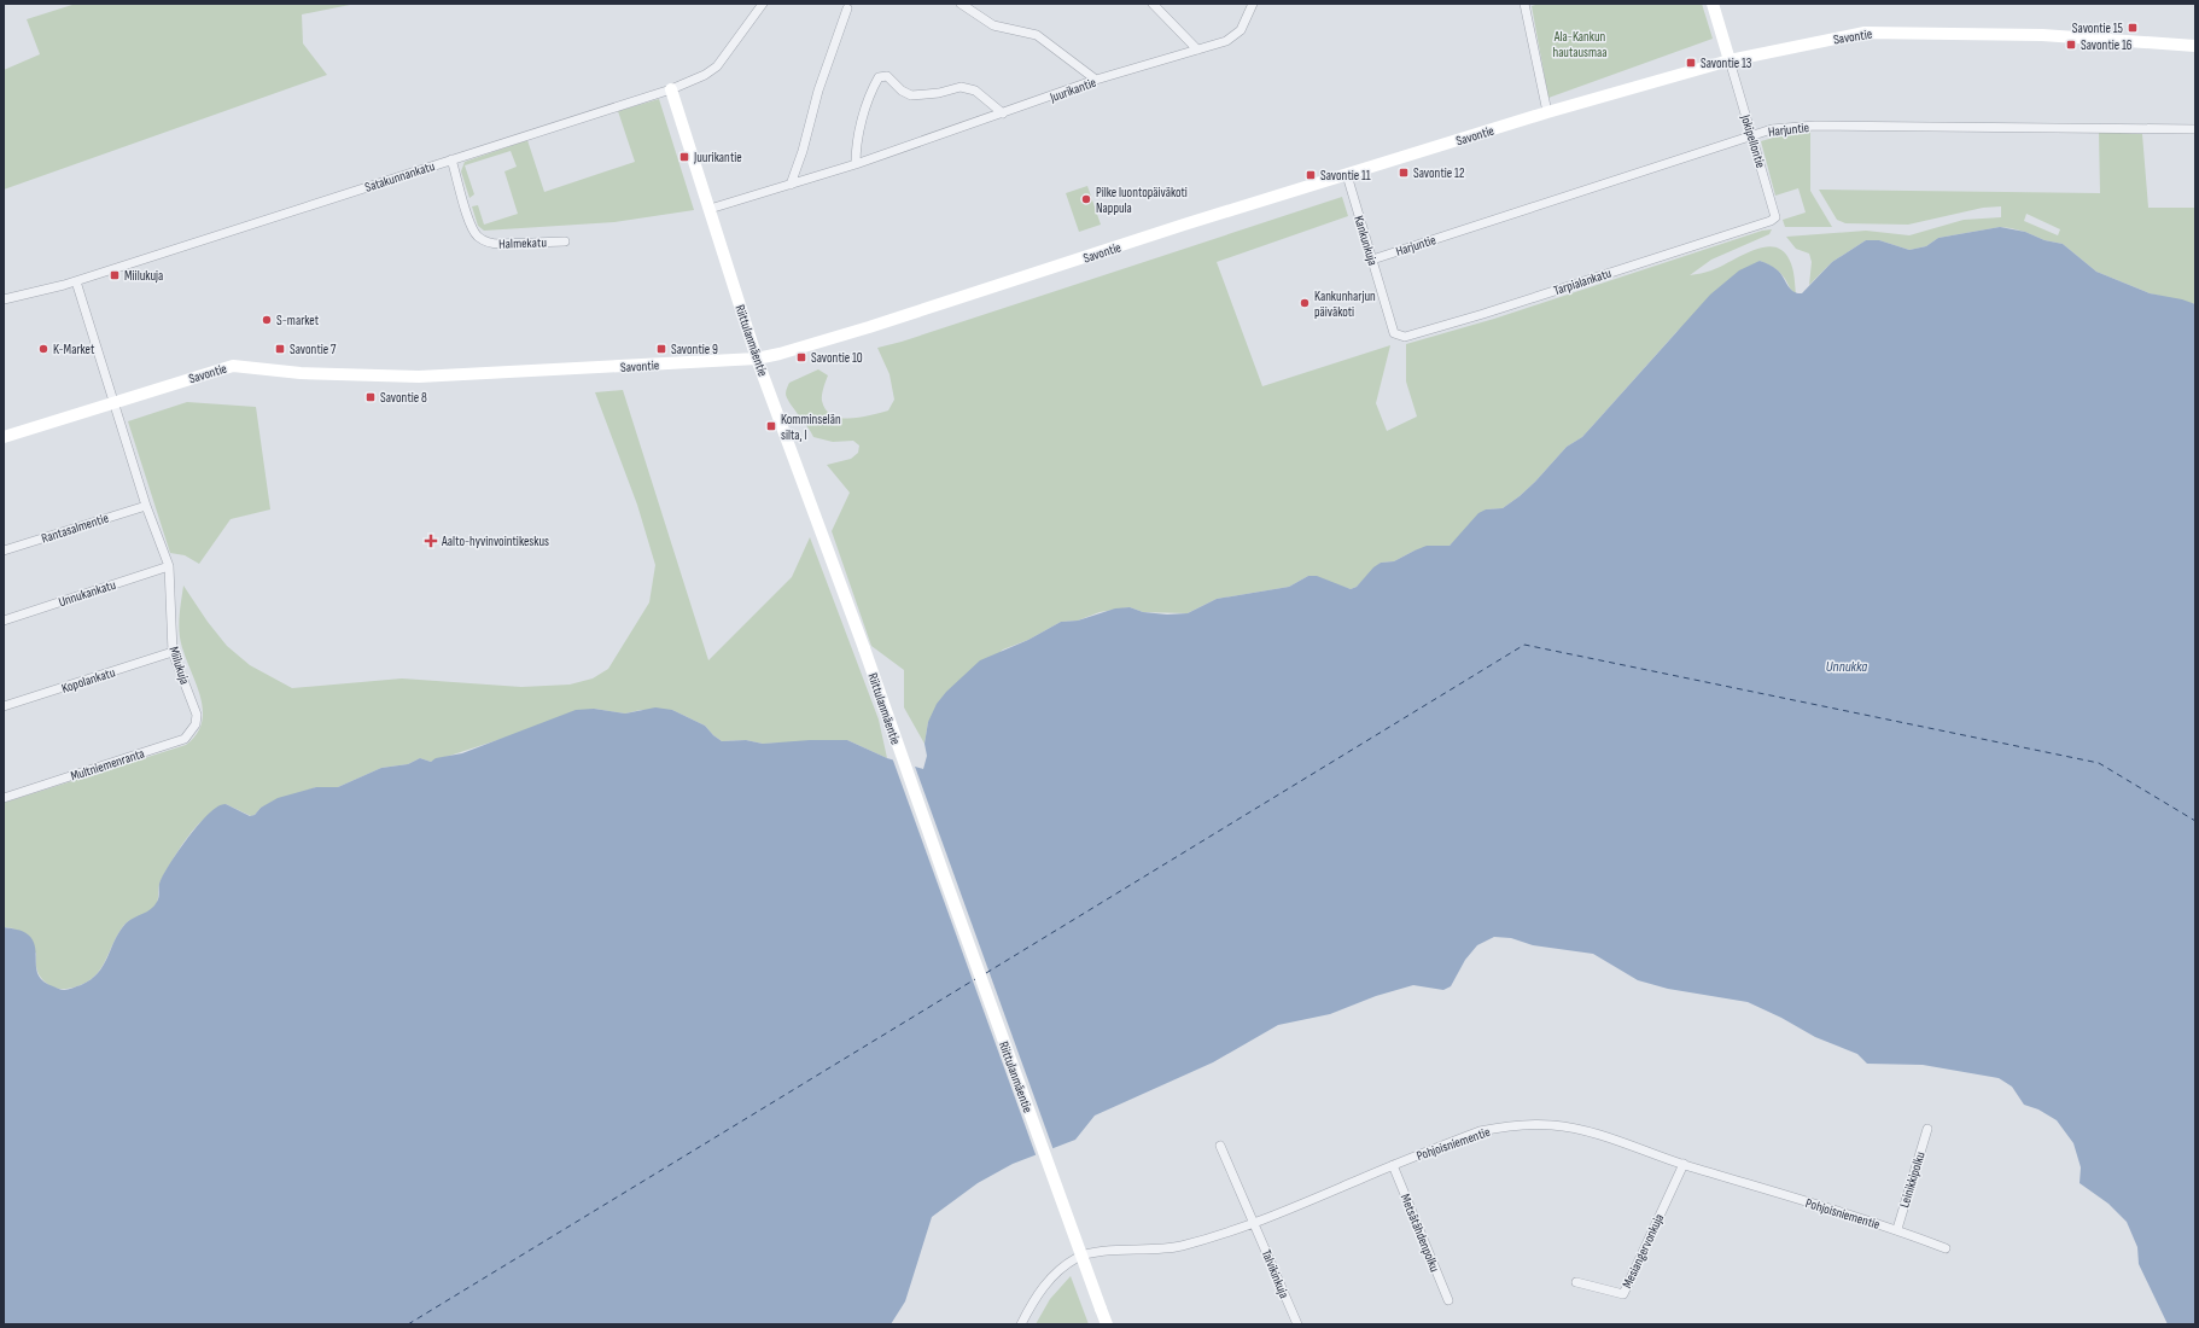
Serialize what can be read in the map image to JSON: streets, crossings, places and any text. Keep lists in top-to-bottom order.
{
  "streets": {
    "street": [
      "Savontie",
      "Juurikantie",
      "Harjuntie",
      "Jokipellontie",
      "Satakunnankatu",
      "Kankunkuja",
      "Halmekatu",
      "Tarpialankatu",
      "Riittulanmäentie",
      "Rantasalmentie",
      "Unnukankatu",
      "Miilukuja",
      "Kopolankatu",
      "Multniemenranta",
      "Pohjoisniementie",
      "Leinikkipolku",
      "Metsätähdenpolku",
      "Mesiangervonkuja",
      "Talvikinkuja"
    ]
  },
  "crossings": [
    ["Savontie", "Jokipellontie"],
    ["Savontie", "Kankunkuja"],
    ["Savontie", "Riittulanmäentie"],
    ["Savontie", "Miilukuja"],
    ["Juurikantie", "Riittulanmäentie"],
    ["Harjuntie", "Jokipellontie"],
    ["Harjuntie", "Kankunkuja"],
    ["Jokipellontie", "Tarpialankatu"],
    ["Satakunnankatu", "Halmekatu"],
    ["Satakunnankatu", "Riittulanmäentie"],
    ["Satakunnankatu", "Miilukuja"],
    ["Kankunkuja", "Tarpialankatu"],
    ["Rantasalmentie", "Miilukuja"],
    ["Unnukankatu", "Miilukuja"],
    ["Miilukuja", "Kopolankatu"],
    ["Miilukuja", "Multniemenranta"],
    ["Pohjoisniementie", "Leinikkipolku"],
    ["Pohjoisniementie", "Metsätähdenpolku"],
    ["Pohjoisniementie", "Mesiangervonkuja"],
    ["Pohjoisniementie", "Talvikinkuja"]
  ],
  "water": ["Unnukka"],
  "parks": ["Ala-Kankun hautausmaa"],
  "places": {
    "transit": [
      "Savontie 15",
      "Savontie 16",
      "Savontie 13",
      "Juurikantie",
      "Savontie 12",
      "Savontie 11",
      "Miilukuja",
      "Savontie 7",
      "Savontie 9",
      "Savontie 10",
      "Savontie 8",
      "Komminselän silta, I"
    ],
    "other": [
      "Pilke luontopäiväkoti Nappula",
      "Kankunharjun päiväkoti",
      "S-market",
      "K-Market"
    ],
    "health": ["Aalto-hyvinvointikeskus"]
  }
}
